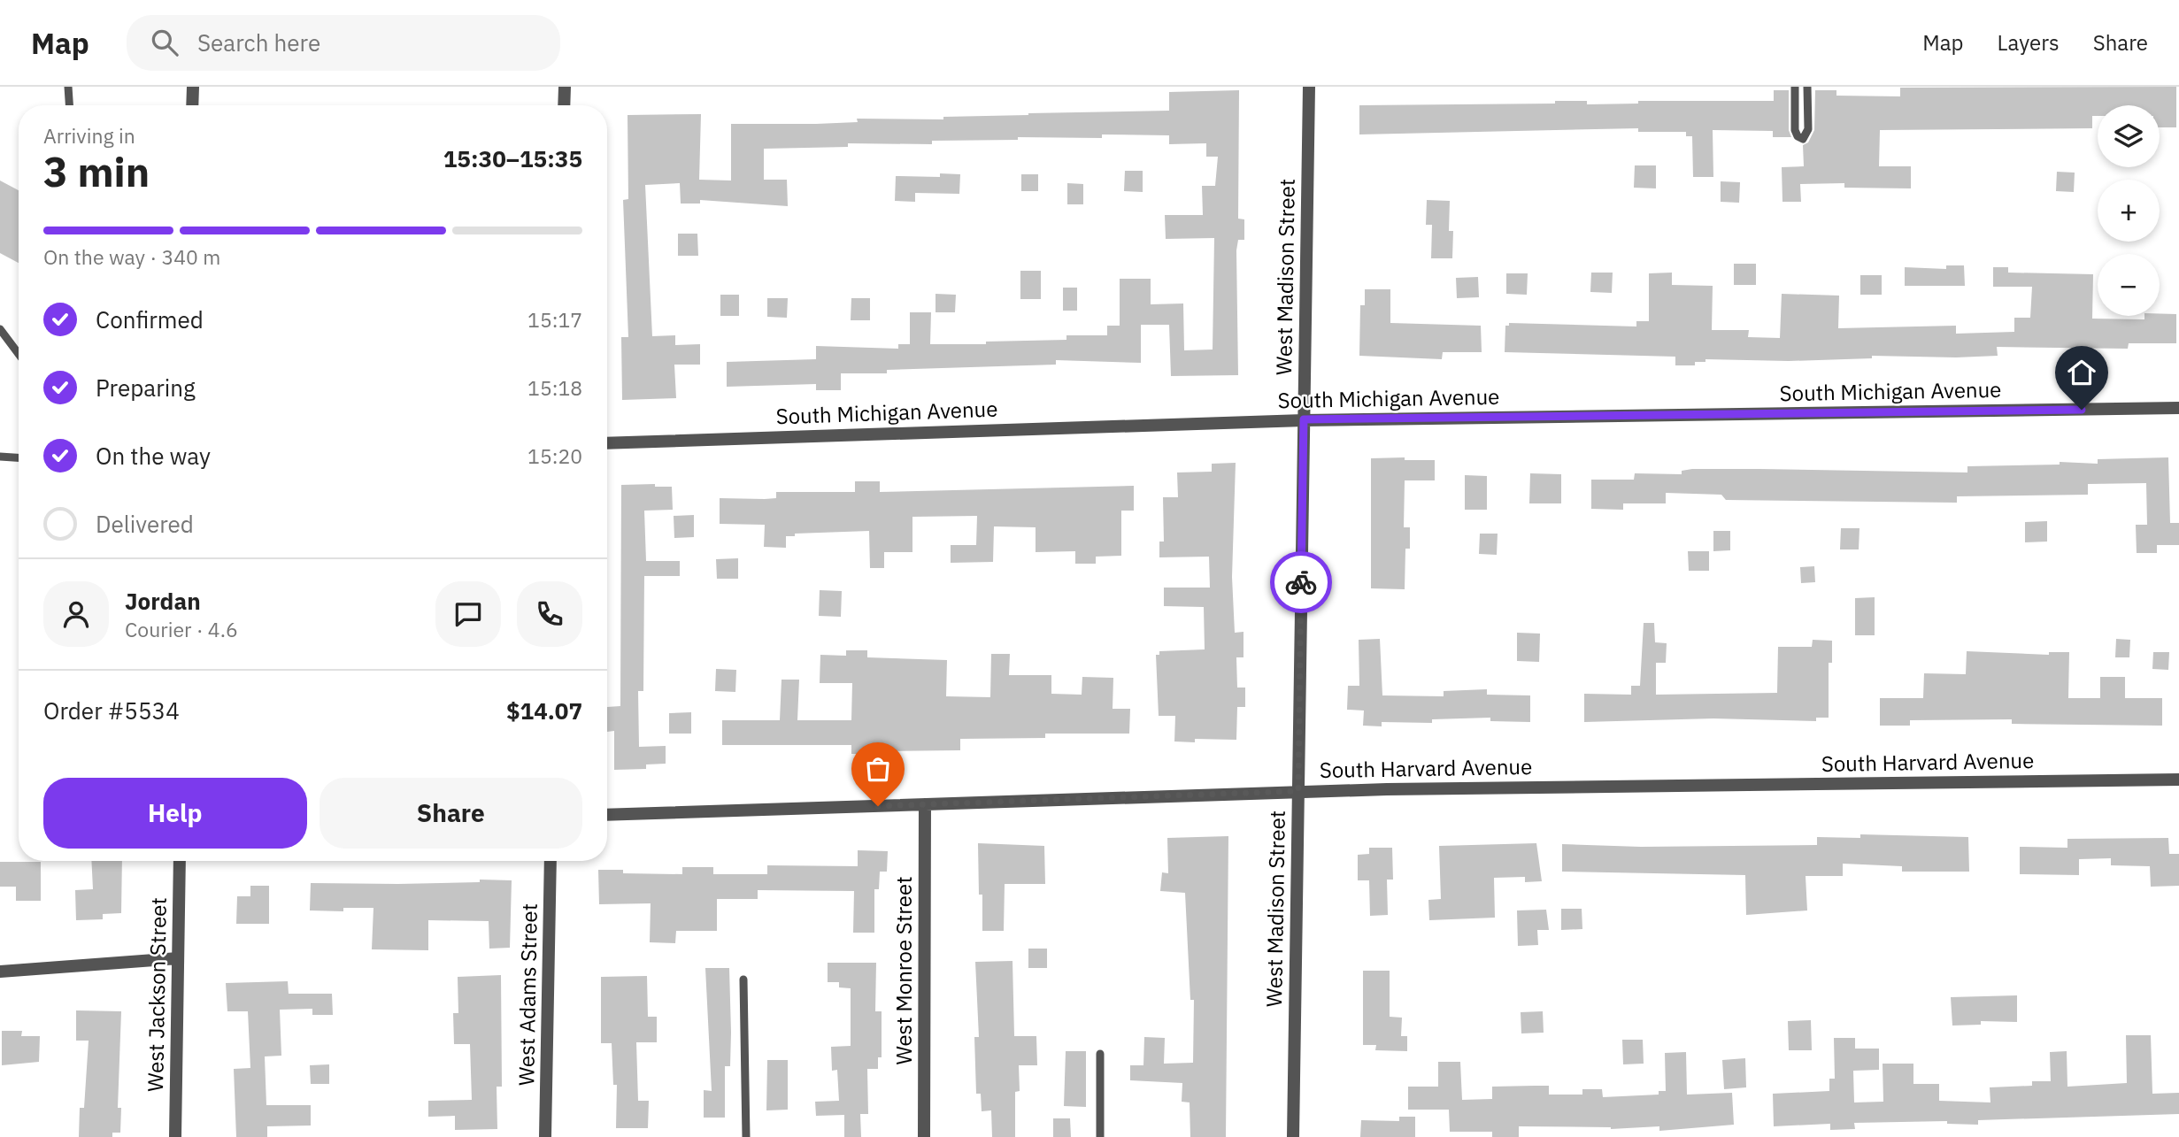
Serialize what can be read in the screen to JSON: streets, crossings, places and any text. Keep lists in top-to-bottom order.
{
  "streets": {
    "street": [
      "West Madison Street",
      "South Michigan Avenue",
      "South Harvard Avenue",
      "West Monroe Street",
      "West Jackson Street",
      "West Adams Street"
    ]
  },
  "crossings": [
    ["West Madison Street", "South Michigan Avenue"],
    ["West Madison Street", "South Harvard Avenue"],
    ["South Harvard Avenue", "West Monroe Street"]
  ],
  "page": {
    "header": "Map",
    "search": "Search here",
    "nav": ["Map", "Layers", "Share"],
    "map_buttons": ["+", "−"],
    "heading": ["3 min", "Arriving in", "15:30–15:35"],
    "panel": [
      "Jordan",
      "Courier · 4.6",
      "Order #5534",
      "$14.07"
    ],
    "bar": "On the way · 340 m",
    "list": [
      ["Confirmed", "15:17"],
      ["Preparing", "15:18"],
      ["On the way", "15:20"],
      "Delivered"
    ],
    "buttons": ["Help", "Share"]
  }
}
